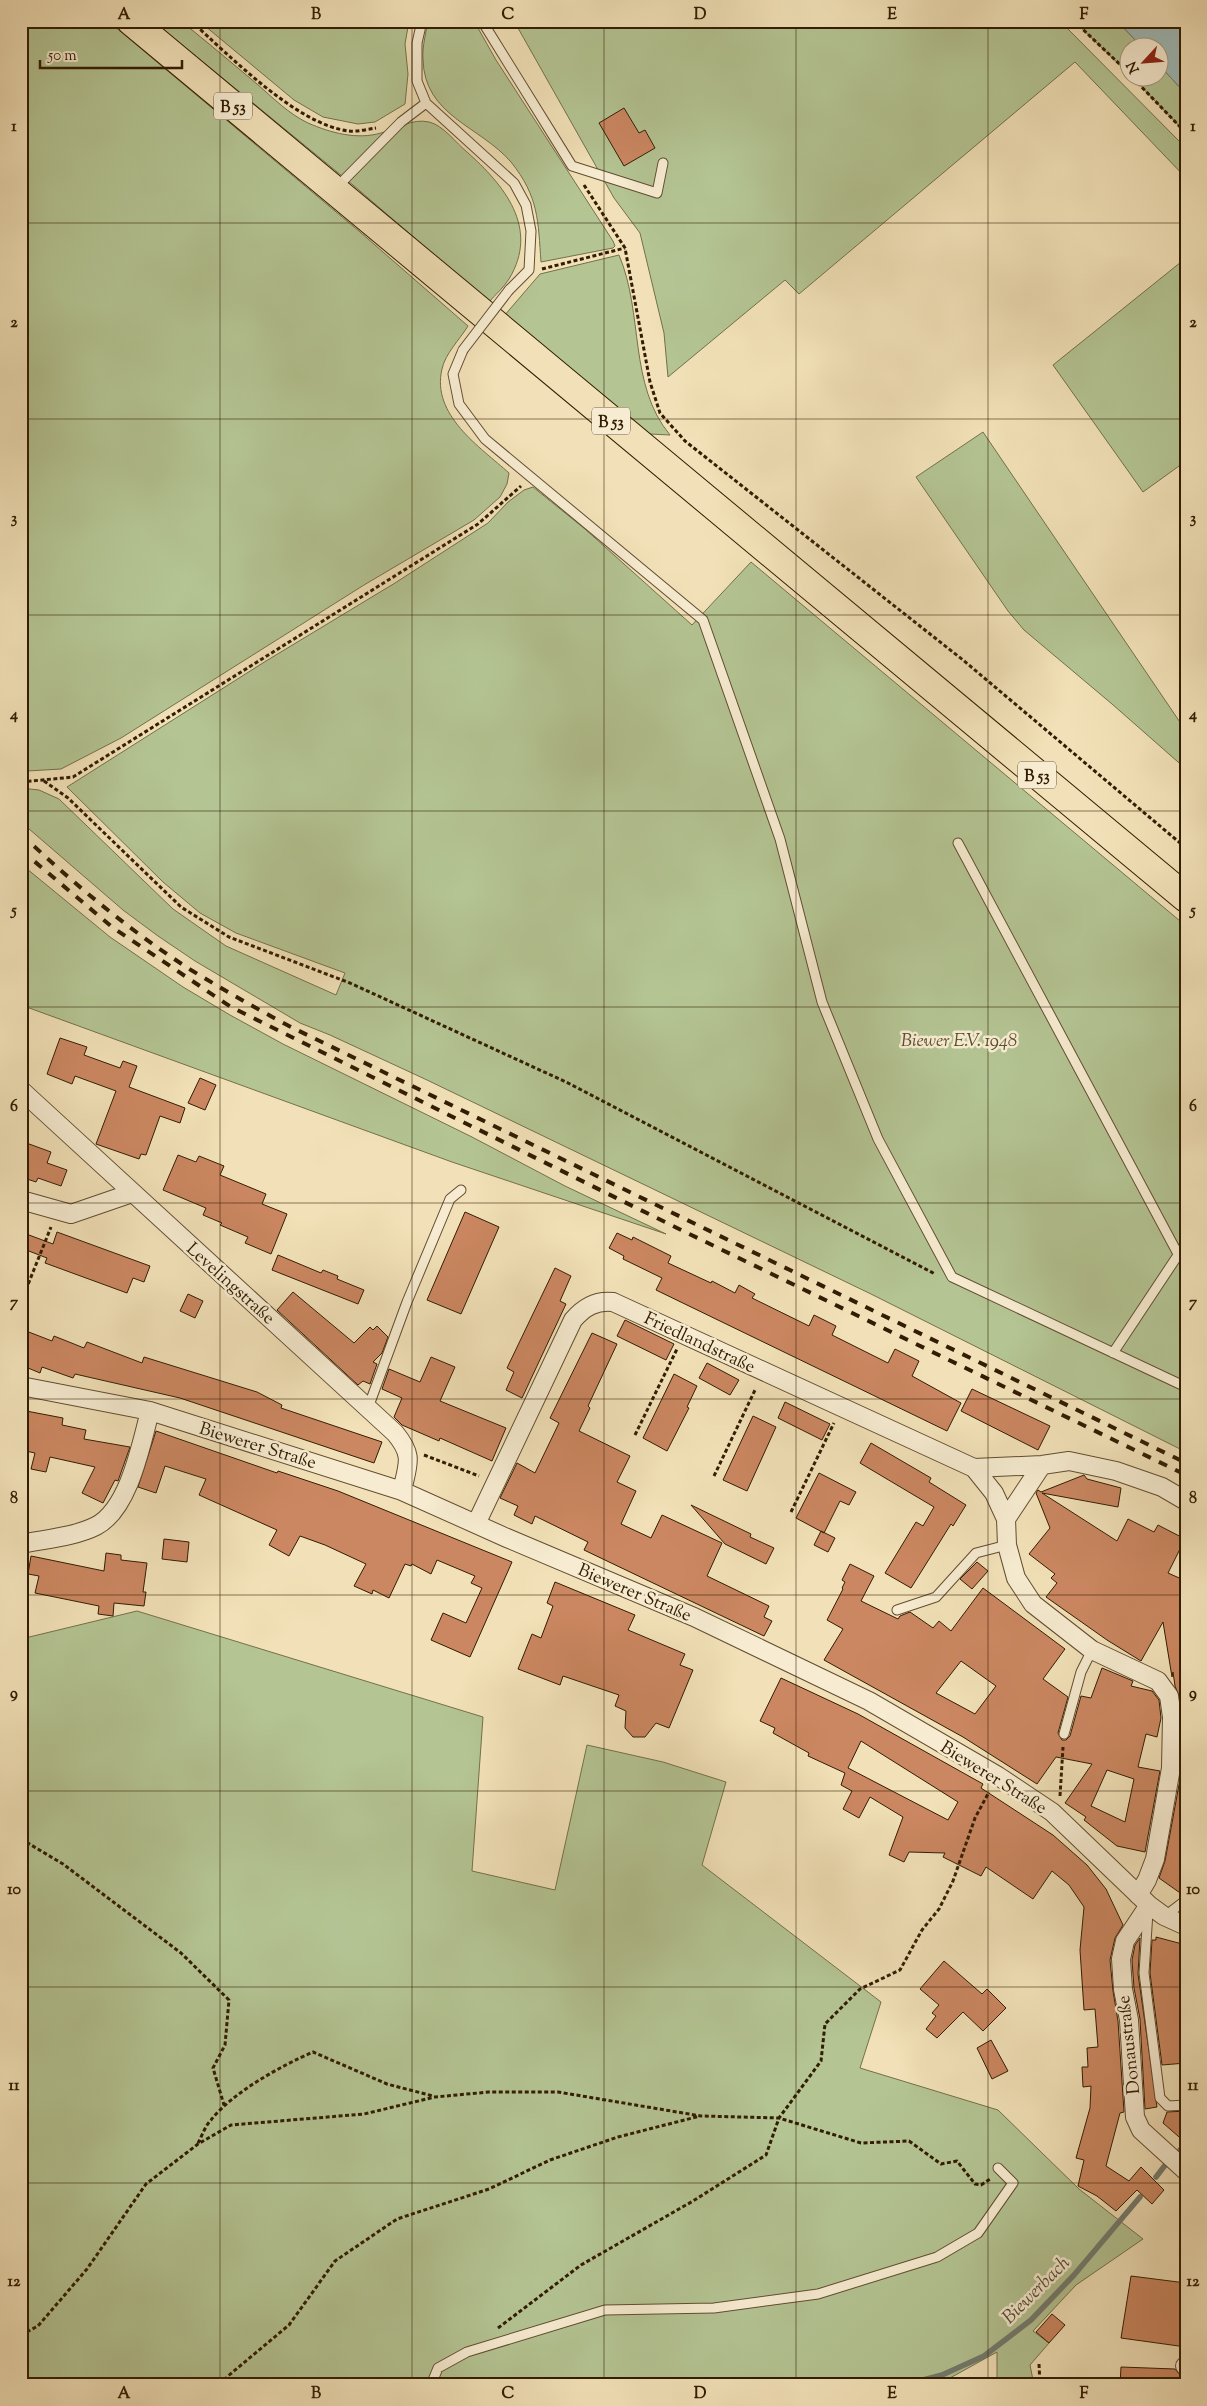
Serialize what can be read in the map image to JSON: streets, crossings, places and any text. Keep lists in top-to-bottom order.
{
  "streets": {
    "main road": ["B 53"],
    "street": [
      "Levelingstraße",
      "Friedlandstraße",
      "Biewerer Straße",
      "Donaustraße"
    ]
  },
  "crossings": [
    ["Friedlandstraße", "Biewerer Straße"],
    ["Biewerer Straße", "Donaustraße"]
  ],
  "water": ["Biewerbach"],
  "parks": ["Biewer E.V. 1948"],
  "scale_bar": "50 m",
  "north": "bottom left",
  "grid": {
    "columns": [
      "A",
      "B",
      "C",
      "D",
      "E",
      "F"
    ],
    "rows": [
      "1",
      "2",
      "3",
      "4",
      "5",
      "6",
      "7",
      "8",
      "9",
      "10",
      "11",
      "12"
    ]
  }
}
